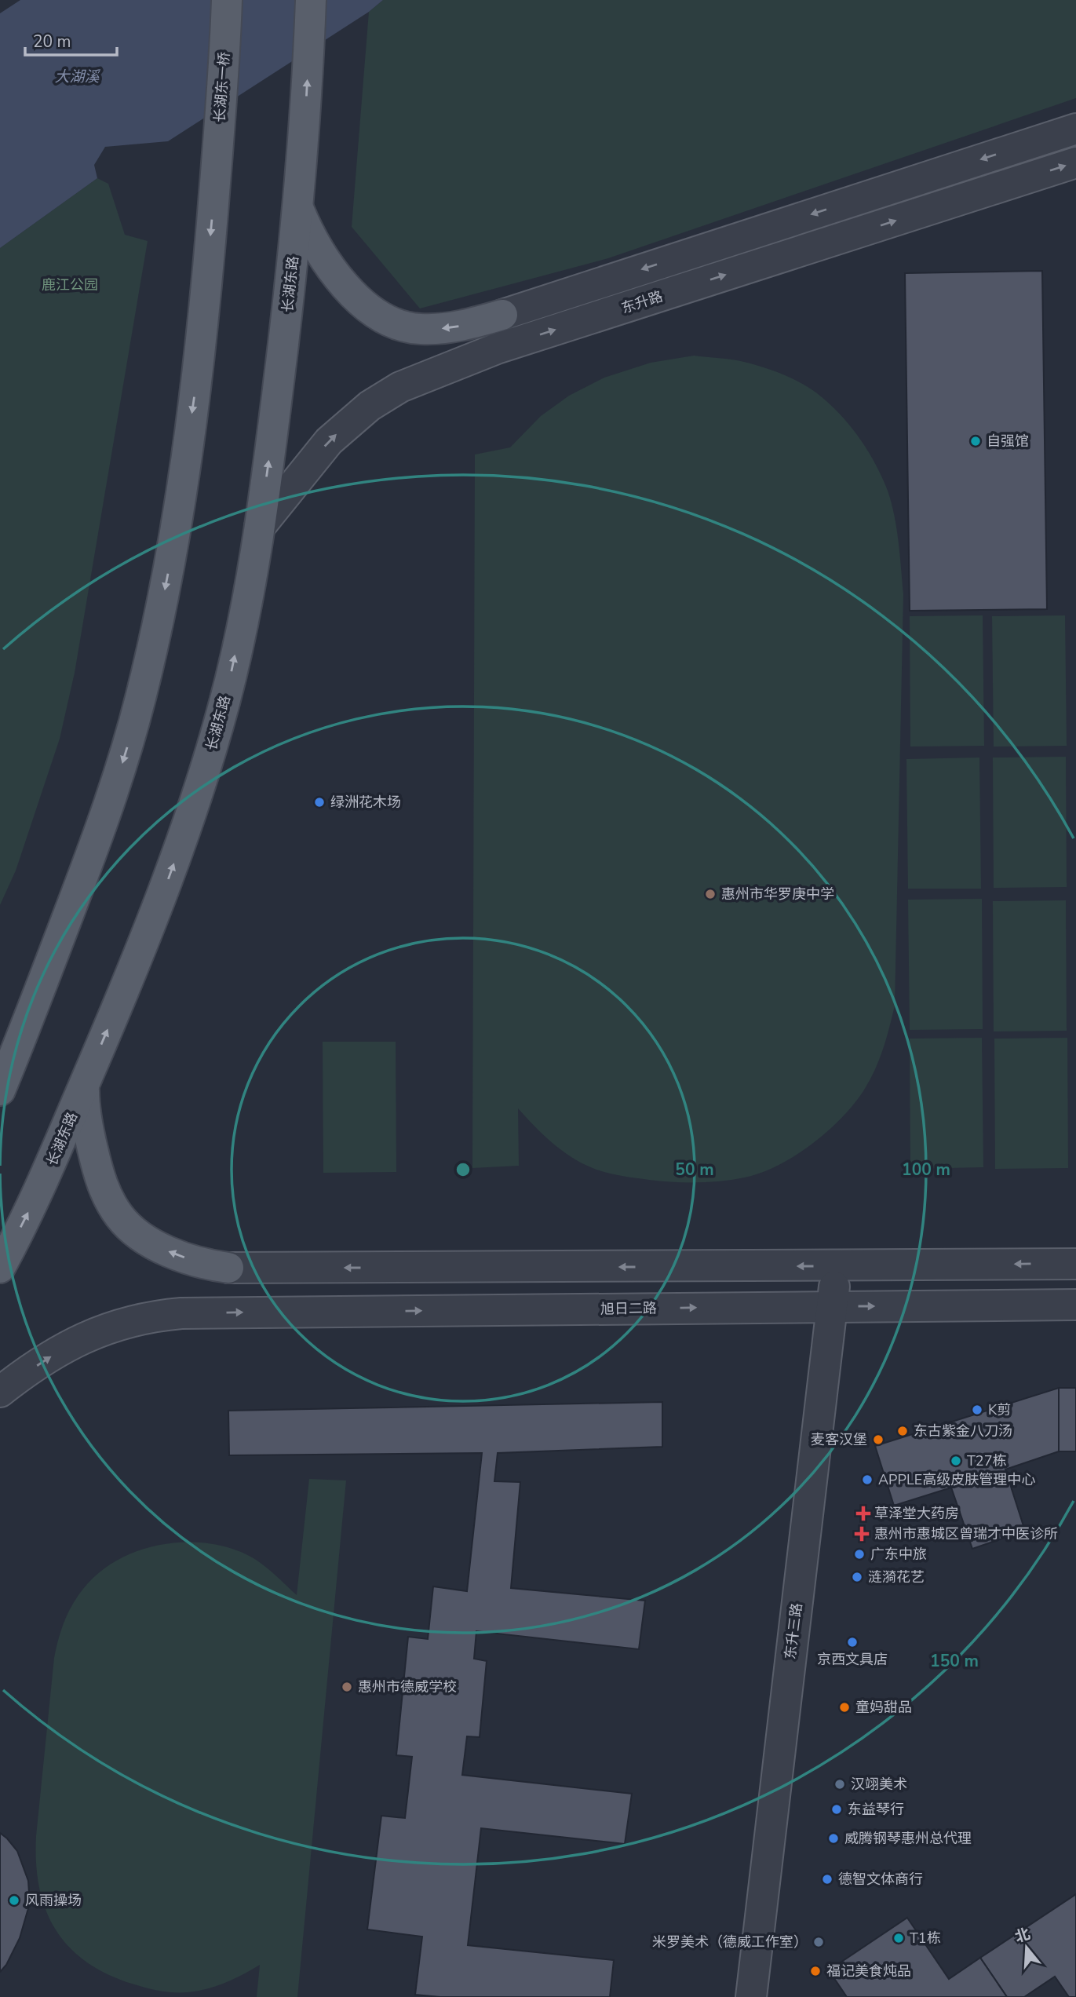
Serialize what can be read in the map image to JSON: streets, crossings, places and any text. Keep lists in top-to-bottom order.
{
  "streets": {
    "main road": ["长湖东一桥", "长湖东路"],
    "street": ["东升路", "旭日二路", "东升三路"]
  },
  "crossings": [
    ["长湖东路", "东升路"],
    ["旭日二路", "东升三路"]
  ],
  "one_way": ["长湖东一桥", "长湖东路"],
  "water": ["大湖溪"],
  "parks": ["鹿江公园"],
  "places": {
    "other": [
      "自强馆",
      "绿洲花木场",
      "惠州市华罗庚中学",
      "K剪",
      "东古紫金八刀汤",
      "麦客汉堡",
      "T27栋",
      "APPLE高级皮肤管理中心",
      "广东中旅",
      "涟漪花艺",
      "京西文具店",
      "惠州市德威学校",
      "童妈甜品",
      "汉翊美术",
      "东益琴行",
      "威腾钢琴惠州总代理",
      "德智文体商行",
      "风雨操场",
      "T1栋",
      "米罗美术（德威工作室）",
      "福记美食炖品"
    ],
    "health": ["草泽堂大药房", "惠州市惠城区曾瑞才中医诊所"]
  },
  "scale_bar": "20 m",
  "north": "top",
  "rings": ["50 m", "100 m", "150 m"]
}
